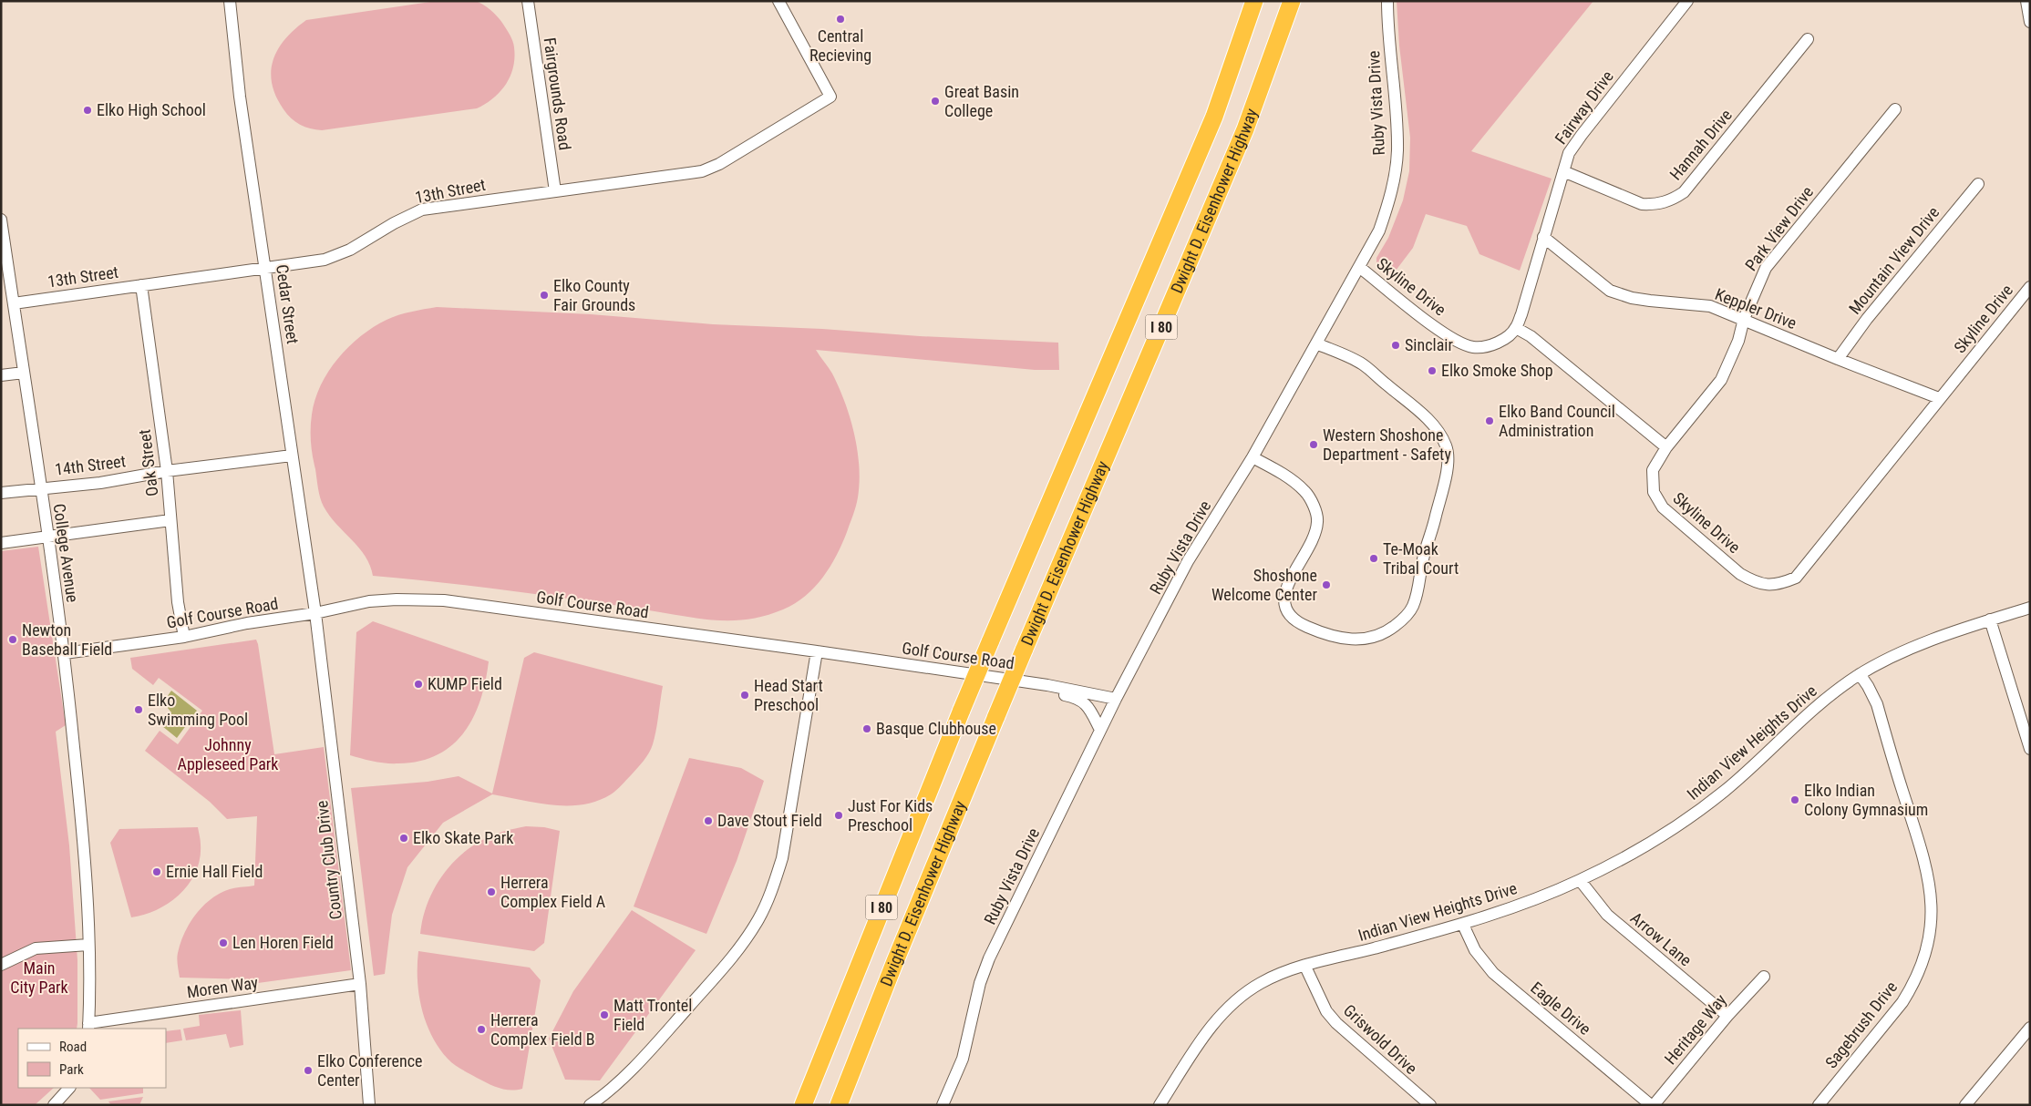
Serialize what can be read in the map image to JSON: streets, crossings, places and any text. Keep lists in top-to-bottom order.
{
  "streets": {
    "highway": ["Dwight D. Eisenhower Highway", "I 80"],
    "street": [
      "Fairgrounds Road",
      "Ruby Vista Drive",
      "Fairway Drive",
      "Hannah Drive",
      "13th Street",
      "Park View Drive",
      "Mountain View Drive",
      "Skyline Drive",
      "Cedar Street",
      "Keppler Drive",
      "Oak Street",
      "14th Street",
      "College Avenue",
      "Golf Course Road",
      "Indian View Heights Drive",
      "Country Club Drive",
      "Arrow Lane",
      "Moren Way",
      "Eagle Drive",
      "Sagebrush Drive",
      "Heritage Way",
      "Griswold Drive"
    ]
  },
  "crossings": [
    ["Fairgrounds Road", "13th Street"],
    ["Ruby Vista Drive", "Skyline Drive"],
    ["Ruby Vista Drive", "Golf Course Road"],
    ["Fairway Drive", "Hannah Drive"],
    ["Fairway Drive", "Skyline Drive"],
    ["Fairway Drive", "Keppler Drive"],
    ["13th Street", "Cedar Street"],
    ["13th Street", "Oak Street"],
    ["13th Street", "College Avenue"],
    ["Park View Drive", "Skyline Drive"],
    ["Park View Drive", "Keppler Drive"],
    ["Mountain View Drive", "Keppler Drive"],
    ["Skyline Drive", "Keppler Drive"],
    ["Cedar Street", "14th Street"],
    ["Cedar Street", "Golf Course Road"],
    ["Cedar Street", "Country Club Drive"],
    ["Oak Street", "14th Street"],
    ["Oak Street", "Golf Course Road"],
    ["14th Street", "College Avenue"],
    ["College Avenue", "Golf Course Road"],
    ["College Avenue", "Moren Way"],
    ["Golf Course Road", "Country Club Drive"],
    ["Indian View Heights Drive", "Arrow Lane"],
    ["Indian View Heights Drive", "Eagle Drive"],
    ["Indian View Heights Drive", "Sagebrush Drive"],
    ["Indian View Heights Drive", "Griswold Drive"],
    ["Country Club Drive", "Moren Way"],
    ["Arrow Lane", "Heritage Way"],
    ["Eagle Drive", "Heritage Way"]
  ],
  "parks": ["Johnny Appleseed Park", "Main City Park"],
  "places": [
    "Central Recieving",
    "Great Basin College",
    "Elko High School",
    "Elko County Fair Grounds",
    "Sinclair",
    "Elko Smoke Shop",
    "Elko Band Council Administration",
    "Western Shoshone Department - Safety",
    "Te-Moak Tribal Court",
    "Shoshone Welcome Center",
    "Newton Baseball Field",
    "KUMP Field",
    "Head Start Preschool",
    "Elko Swimming Pool",
    "Basque Clubhouse",
    "Elko Indian Colony Gymnasium",
    "Just For Kids Preschool",
    "Dave Stout Field",
    "Elko Skate Park",
    "Ernie Hall Field",
    "Herrera Complex Field A",
    "Len Horen Field",
    "Matt Trontel Field",
    "Herrera Complex Field B",
    "Elko Conference Center"
  ],
  "legend": ["Road", "Park"]
}
